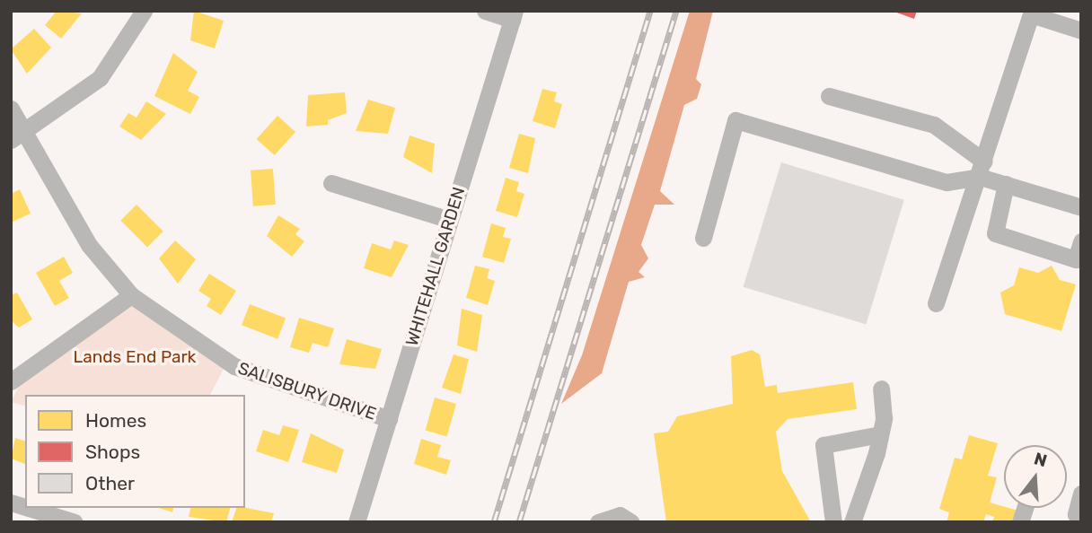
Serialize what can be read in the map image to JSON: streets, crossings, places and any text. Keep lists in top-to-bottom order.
{
  "streets": {
    "street": ["WHITEHALL GARDEN", "SALISBURY DRIVE"]
  },
  "crossings": [
    ["WHITEHALL GARDEN", "SALISBURY DRIVE"]
  ],
  "parks": ["Lands End Park"],
  "legend": ["Homes", "Shops", "Other"],
  "north": "top"
}
